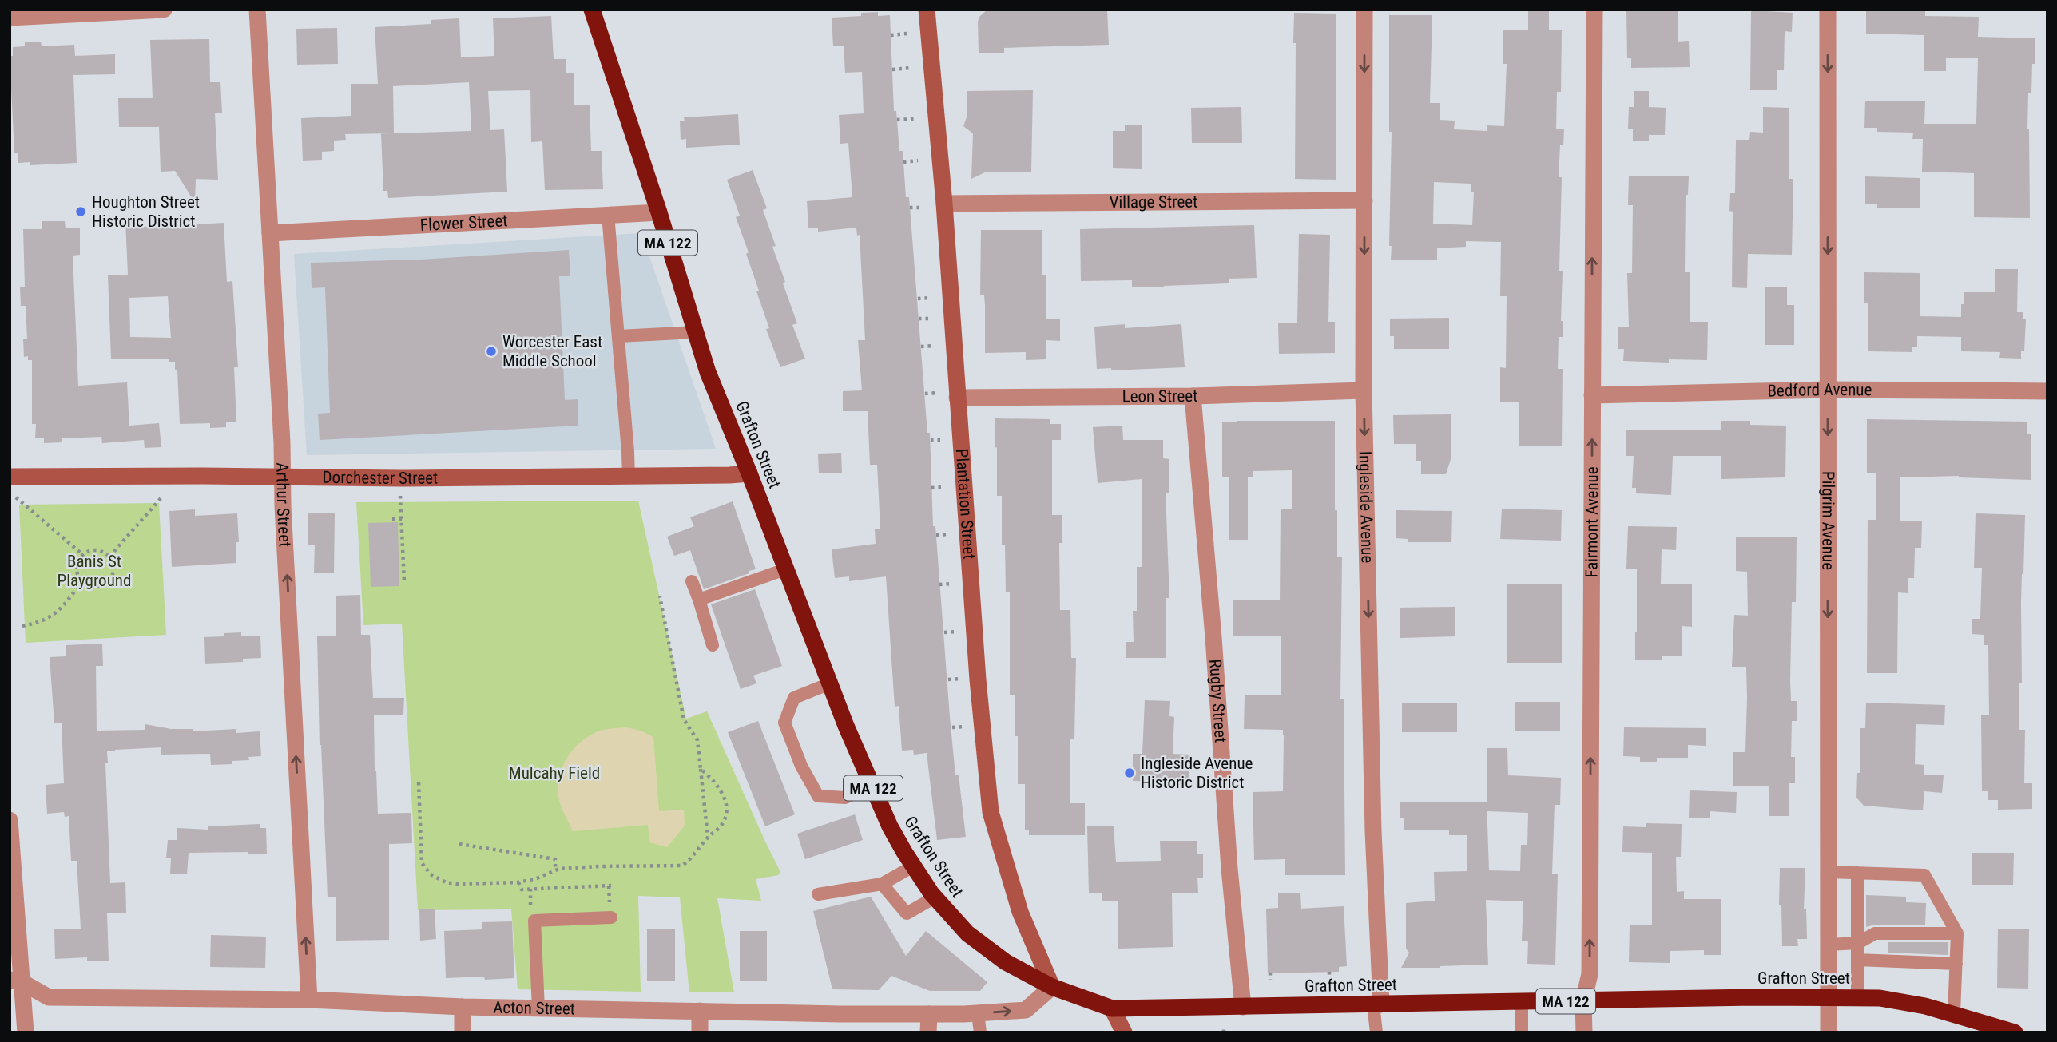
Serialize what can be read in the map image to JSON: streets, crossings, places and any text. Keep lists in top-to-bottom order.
{
  "streets": {
    "highway": ["MA 122", "Grafton Street"],
    "street": [
      "Village Street",
      "Flower Street",
      "Bedford Avenue",
      "Leon Street",
      "Dorchester Street",
      "Plantation Street",
      "Arthur Street",
      "Ingleside Avenue",
      "Fairmont Avenue",
      "Pilgrim Avenue",
      "Rugby Street",
      "Acton Street"
    ]
  },
  "crossings": [
    ["Village Street", "Plantation Street"],
    ["Village Street", "Ingleside Avenue"],
    ["Flower Street", "Grafton Street"],
    ["Flower Street", "Arthur Street"],
    ["Bedford Avenue", "Fairmont Avenue"],
    ["Bedford Avenue", "Pilgrim Avenue"],
    ["Leon Street", "Plantation Street"],
    ["Leon Street", "Ingleside Avenue"],
    ["Leon Street", "Rugby Street"],
    ["Grafton Street", "Dorchester Street"],
    ["Grafton Street", "Plantation Street"],
    ["Grafton Street", "Ingleside Avenue"],
    ["Grafton Street", "Fairmont Avenue"],
    ["Grafton Street", "Pilgrim Avenue"],
    ["Grafton Street", "Rugby Street"],
    ["Grafton Street", "Acton Street"],
    ["Dorchester Street", "Arthur Street"],
    ["Plantation Street", "Acton Street"],
    ["Arthur Street", "Acton Street"]
  ],
  "one_way": [
    "Arthur Street",
    "Ingleside Avenue",
    "Fairmont Avenue",
    "Pilgrim Avenue"
  ],
  "parks": ["Banis St Playground", "Mulcahy Field"],
  "places": ["Houghton Street Historic District", "Worcester East Middle School", "Ingleside Avenue Historic District"]
}
